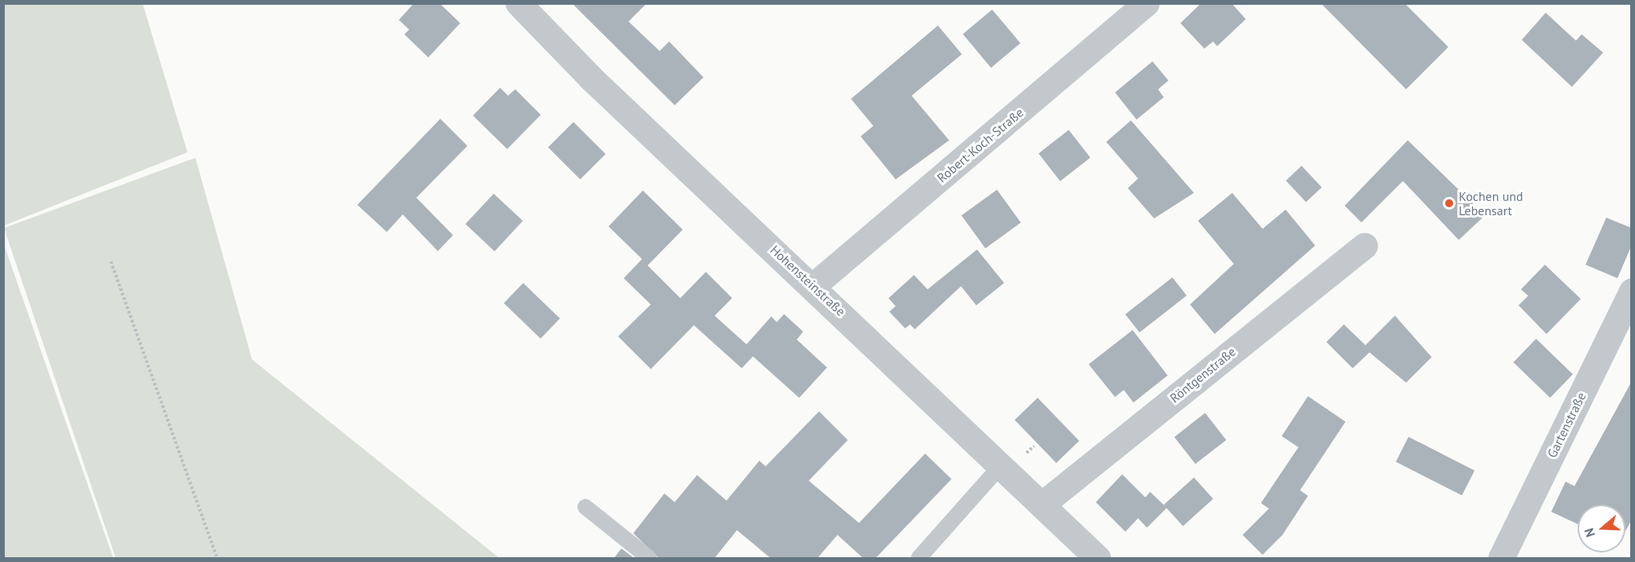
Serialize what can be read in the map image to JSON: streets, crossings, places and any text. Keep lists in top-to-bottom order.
{
  "streets": {
    "street": [
      "Robert-Koch-Straße",
      "Hohensteinstraße",
      "Röntgenstraße",
      "Gartenstraße"
    ]
  },
  "crossings": [
    ["Robert-Koch-Straße", "Hohensteinstraße"],
    ["Hohensteinstraße", "Röntgenstraße"]
  ],
  "places": ["Kochen und Lebensart"],
  "north": "left"
}
